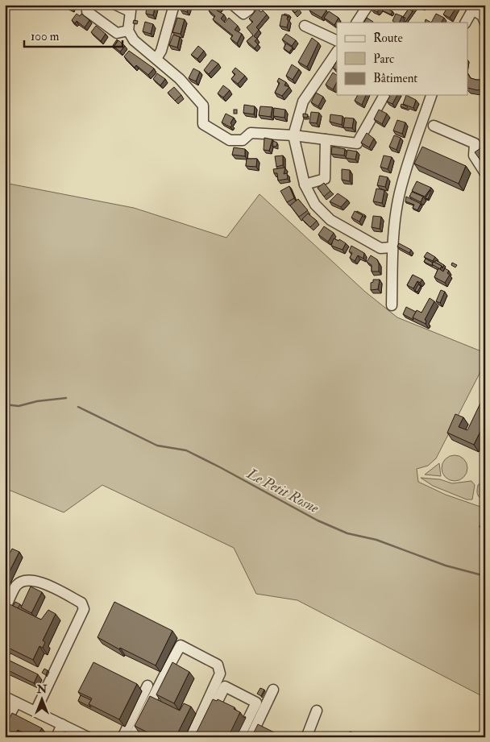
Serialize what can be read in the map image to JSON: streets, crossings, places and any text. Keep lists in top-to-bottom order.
{
  "water": ["Le Petit Rosne"],
  "legend": ["Route", "Parc", "Bâtiment"],
  "scale_bar": "100 m",
  "north": "top"
}
